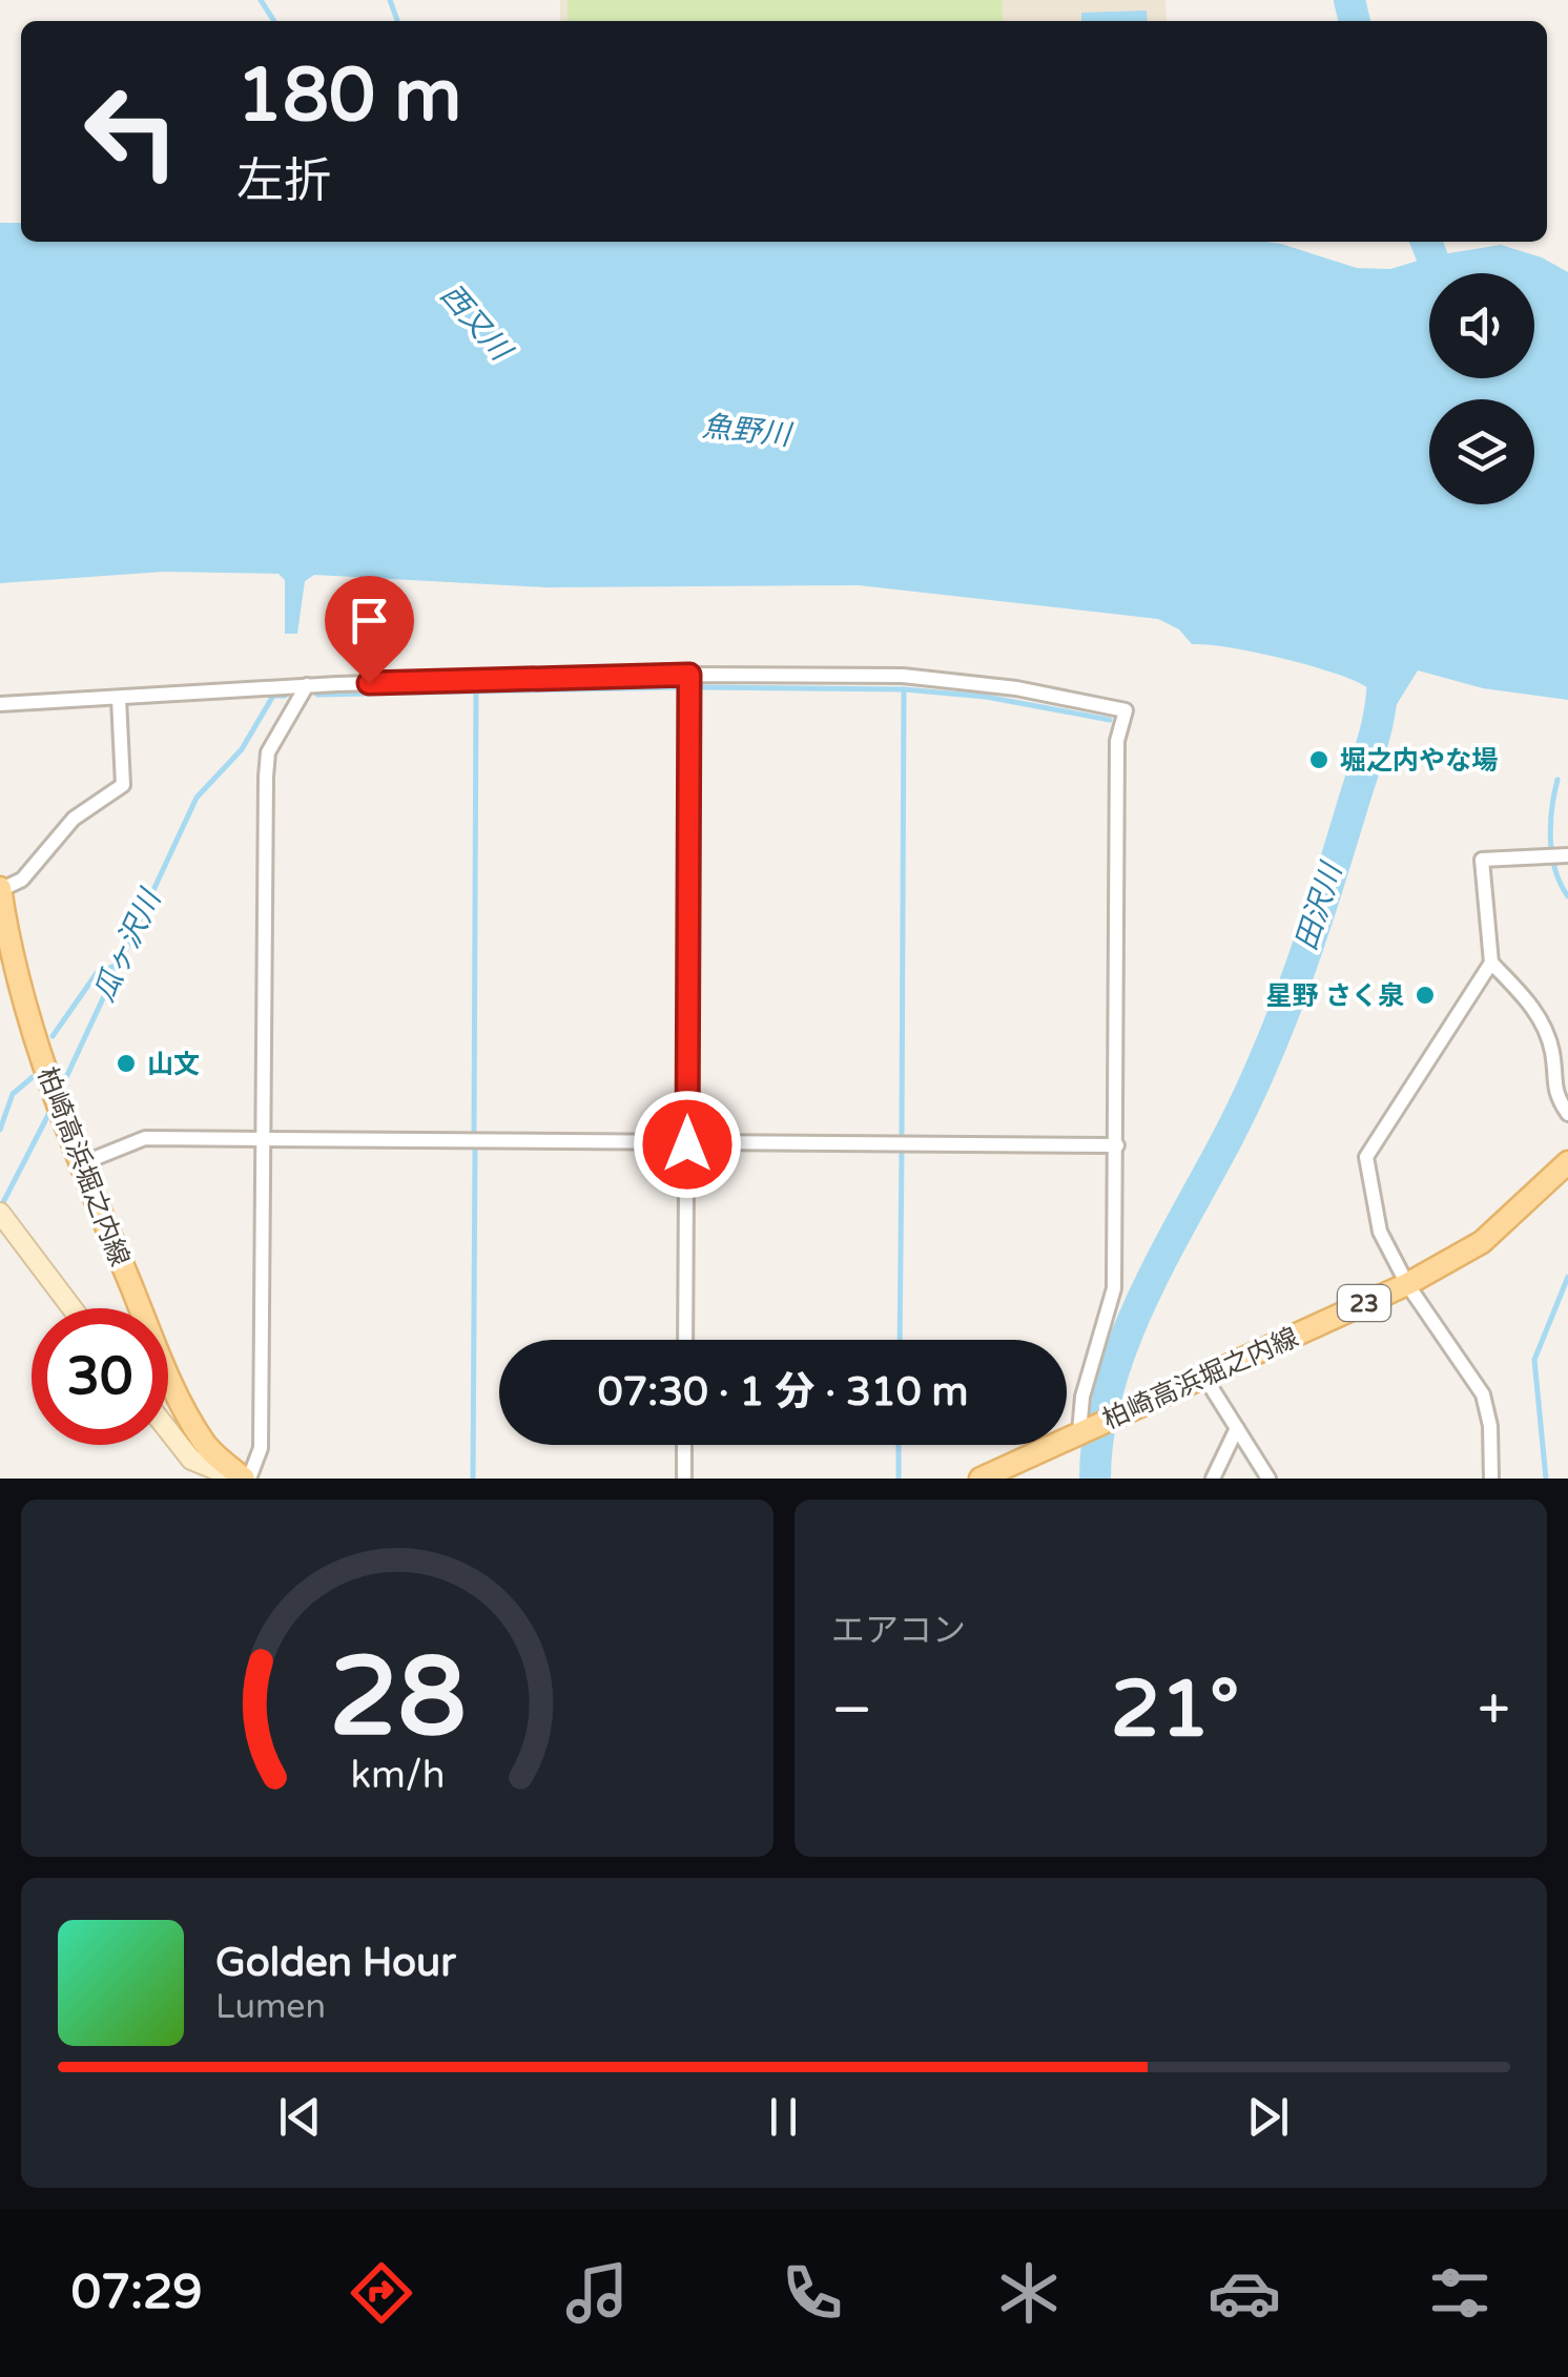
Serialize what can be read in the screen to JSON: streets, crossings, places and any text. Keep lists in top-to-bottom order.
{
  "streets": {
    "main road": ["柏崎高浜堀之内線", "23"]
  },
  "water": [
    "西又川",
    "魚野川",
    "田沢川",
    "瓜ヶ沢川"
  ],
  "places": ["堀之内やな場", "星野 さく泉", "山文"],
  "page": {
    "turn": ["180 m", "左折"],
    "limit": "30",
    "trip": "07:30 · 1 分 · 310 m",
    "tile": "エアコン",
    "heat": ["−", "21°", "+"],
    "song": ["Golden Hour", "Lumen"],
    "tabs": "07:29",
    "gauge": ["28", "km/h"]
  }
}
